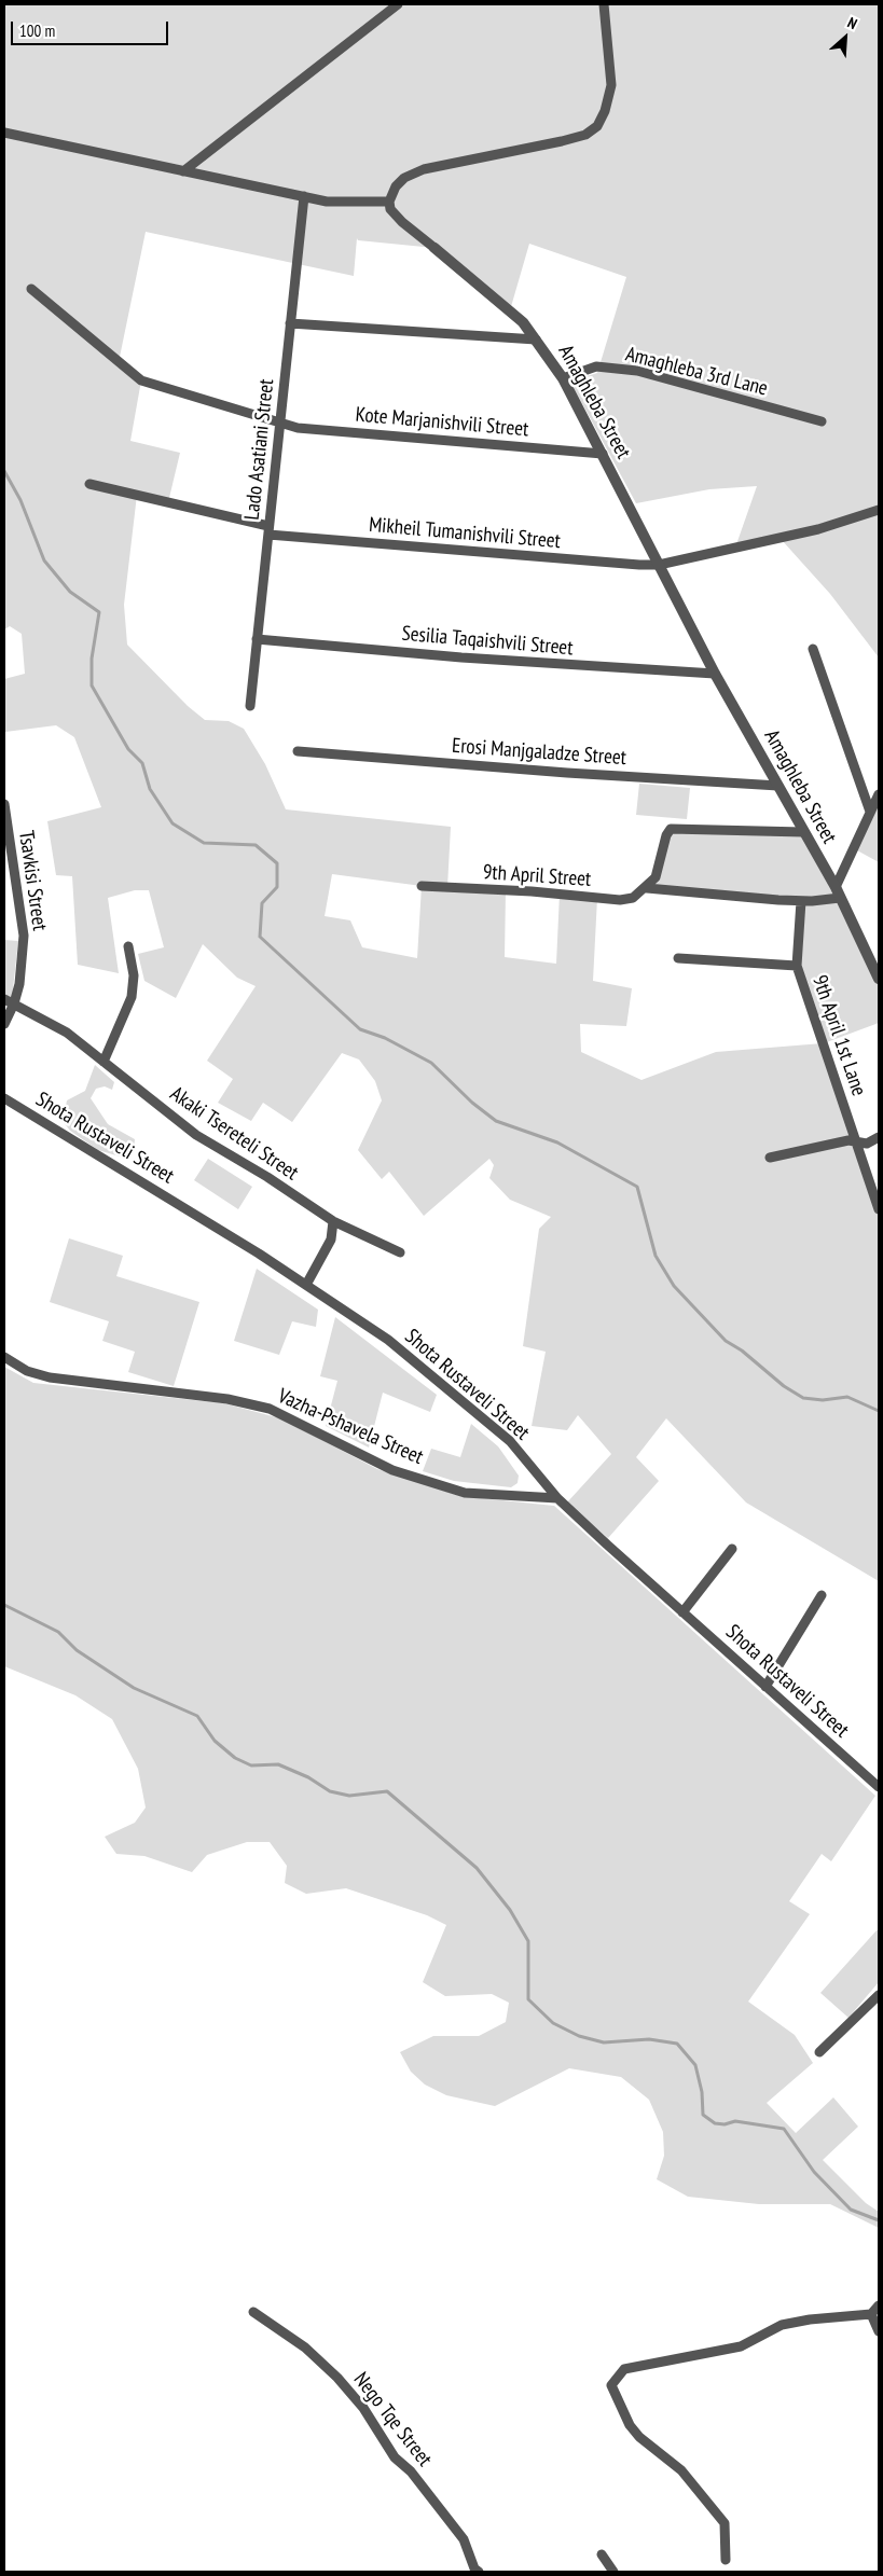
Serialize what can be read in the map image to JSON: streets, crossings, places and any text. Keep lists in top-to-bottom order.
{
  "streets": {
    "street": [
      "Amaghleba 3rd Lane",
      "Amaghleba Street",
      "Kote Marjanishvili Street",
      "Lado Asatiani Street",
      "Mikheil Tumanishvili Street",
      "Sesilia Taqaishvili Street",
      "Erosi Manjgaladze Street",
      "9th April Street",
      "Tsavkisi Street",
      "9th April 1st Lane",
      "Akaki Tsereteli Street",
      "Shota Rustaveli Street",
      "Vazha-Pshavela Street",
      "Nego Tqe Street"
    ]
  },
  "crossings": [
    ["Amaghleba 3rd Lane", "Amaghleba Street"],
    ["Amaghleba Street", "Kote Marjanishvili Street"],
    ["Amaghleba Street", "Mikheil Tumanishvili Street"],
    ["Amaghleba Street", "Sesilia Taqaishvili Street"],
    ["Amaghleba Street", "Erosi Manjgaladze Street"],
    ["Kote Marjanishvili Street", "Lado Asatiani Street"],
    ["Lado Asatiani Street", "Mikheil Tumanishvili Street"],
    ["Lado Asatiani Street", "Sesilia Taqaishvili Street"],
    ["Tsavkisi Street", "Akaki Tsereteli Street"],
    ["Shota Rustaveli Street", "Vazha-Pshavela Street"]
  ],
  "scale_bar": "100 m",
  "north": "top right"
}
